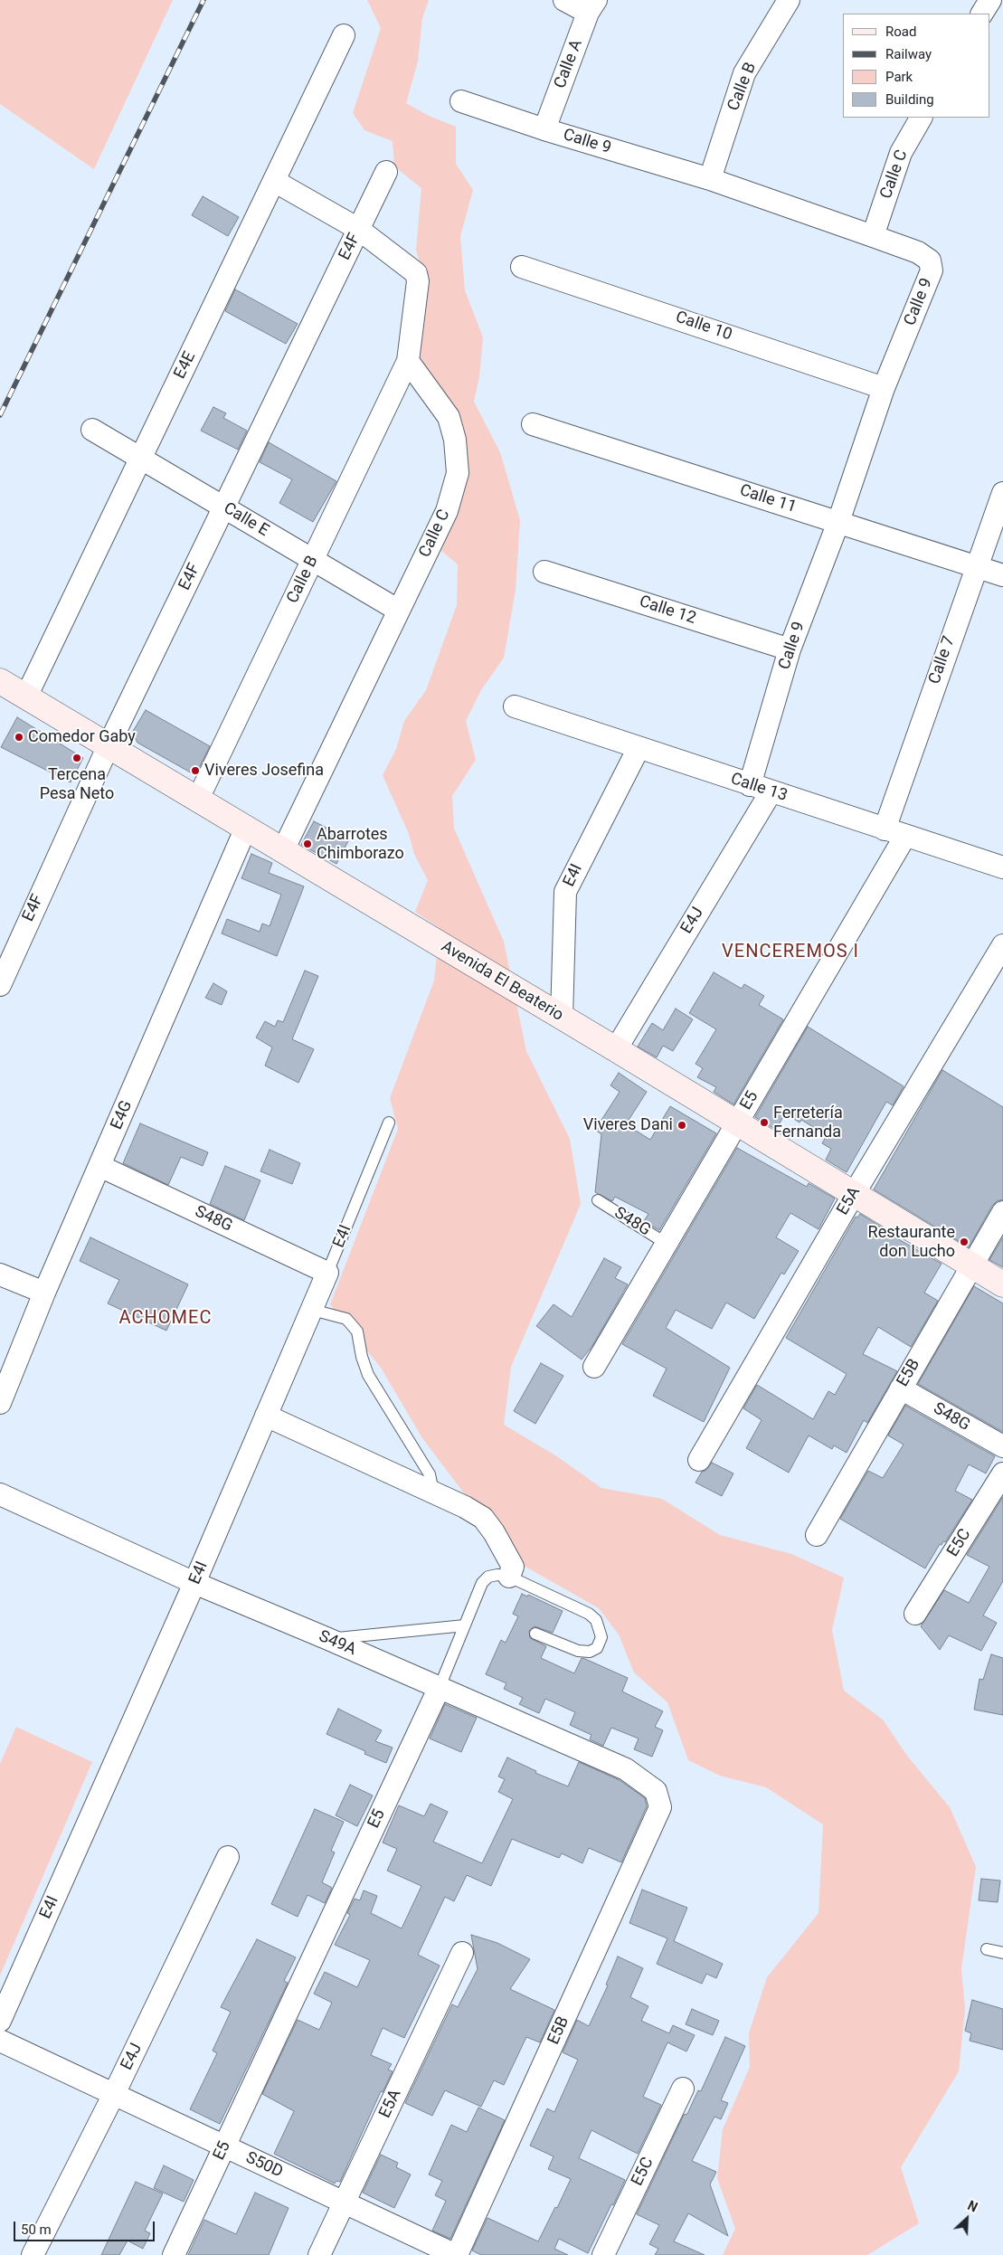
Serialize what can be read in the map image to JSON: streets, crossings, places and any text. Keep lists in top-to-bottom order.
{
  "streets": {
    "street": [
      "Calle A",
      "Calle B",
      "Calle 9",
      "Calle C",
      "E4F",
      "Calle 10",
      "E4E",
      "Calle 11",
      "Calle E",
      "Calle 12",
      "Calle 7",
      "Calle 13",
      "E4I",
      "E4J",
      "Avenida El Beaterio",
      "E5",
      "E4G",
      "E5A",
      "S48G",
      "E5B",
      "E5C",
      "S49A",
      "S50D"
    ]
  },
  "crossings": [
    ["Calle A", "Calle 9"],
    ["Calle B", "Calle 9"],
    ["Calle B", "Calle C"],
    ["Calle B", "Calle E"],
    ["Calle B", "Avenida El Beaterio"],
    ["Calle 9", "Calle C"],
    ["Calle 9", "Calle 10"],
    ["Calle 9", "Calle 11"],
    ["Calle 9", "Calle 12"],
    ["Calle 9", "Calle 13"],
    ["Calle C", "Calle E"],
    ["Calle C", "Avenida El Beaterio"],
    ["E4F", "Calle E"],
    ["E4F", "Avenida El Beaterio"],
    ["E4E", "Calle E"],
    ["E4E", "Avenida El Beaterio"],
    ["Calle 11", "Calle 7"],
    ["Calle 7", "Calle 13"],
    ["Calle 7", "E5"],
    ["Calle 13", "E4I"],
    ["Calle 13", "E4J"],
    ["Calle 13", "E5"],
    ["E4I", "Avenida El Beaterio"],
    ["E4I", "S48G"],
    ["E4I", "S49A"],
    ["E4J", "Avenida El Beaterio"],
    ["E4J", "S50D"],
    ["Avenida El Beaterio", "E5"],
    ["Avenida El Beaterio", "E4G"],
    ["Avenida El Beaterio", "E5A"],
    ["Avenida El Beaterio", "E5B"],
    ["E5", "S48G"],
    ["E5", "S49A"],
    ["E5", "S50D"],
    ["E4G", "S48G"],
    ["E5A", "S50D"],
    ["S48G", "E5B"],
    ["E5B", "S49A"],
    ["E5B", "S50D"]
  ],
  "districts": ["VENCEREMOS I", "ACHOMEC"],
  "places": [
    "Comedor Gaby",
    "Tercena Pesa Neto",
    "Viveres Josefina",
    "Abarrotes Chimborazo",
    "Ferretería Fernanda",
    "Viveres Dani",
    "Restaurante don Lucho"
  ],
  "legend": [
    "Road",
    "Railway",
    "Park",
    "Building"
  ],
  "scale_bar": "50 m",
  "north": "top right"
}
